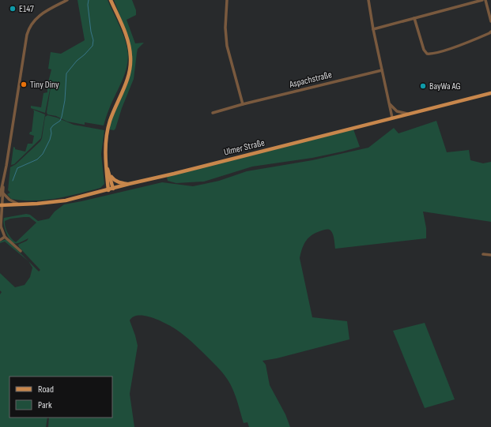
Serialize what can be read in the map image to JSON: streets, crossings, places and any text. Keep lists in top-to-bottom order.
{
  "streets": {
    "main road": ["Ulmer Straße"],
    "street": ["Aspachstraße"]
  },
  "places": ["E147", "Tiny Diny", "BayWa AG"],
  "legend": ["Road", "Park"]
}
